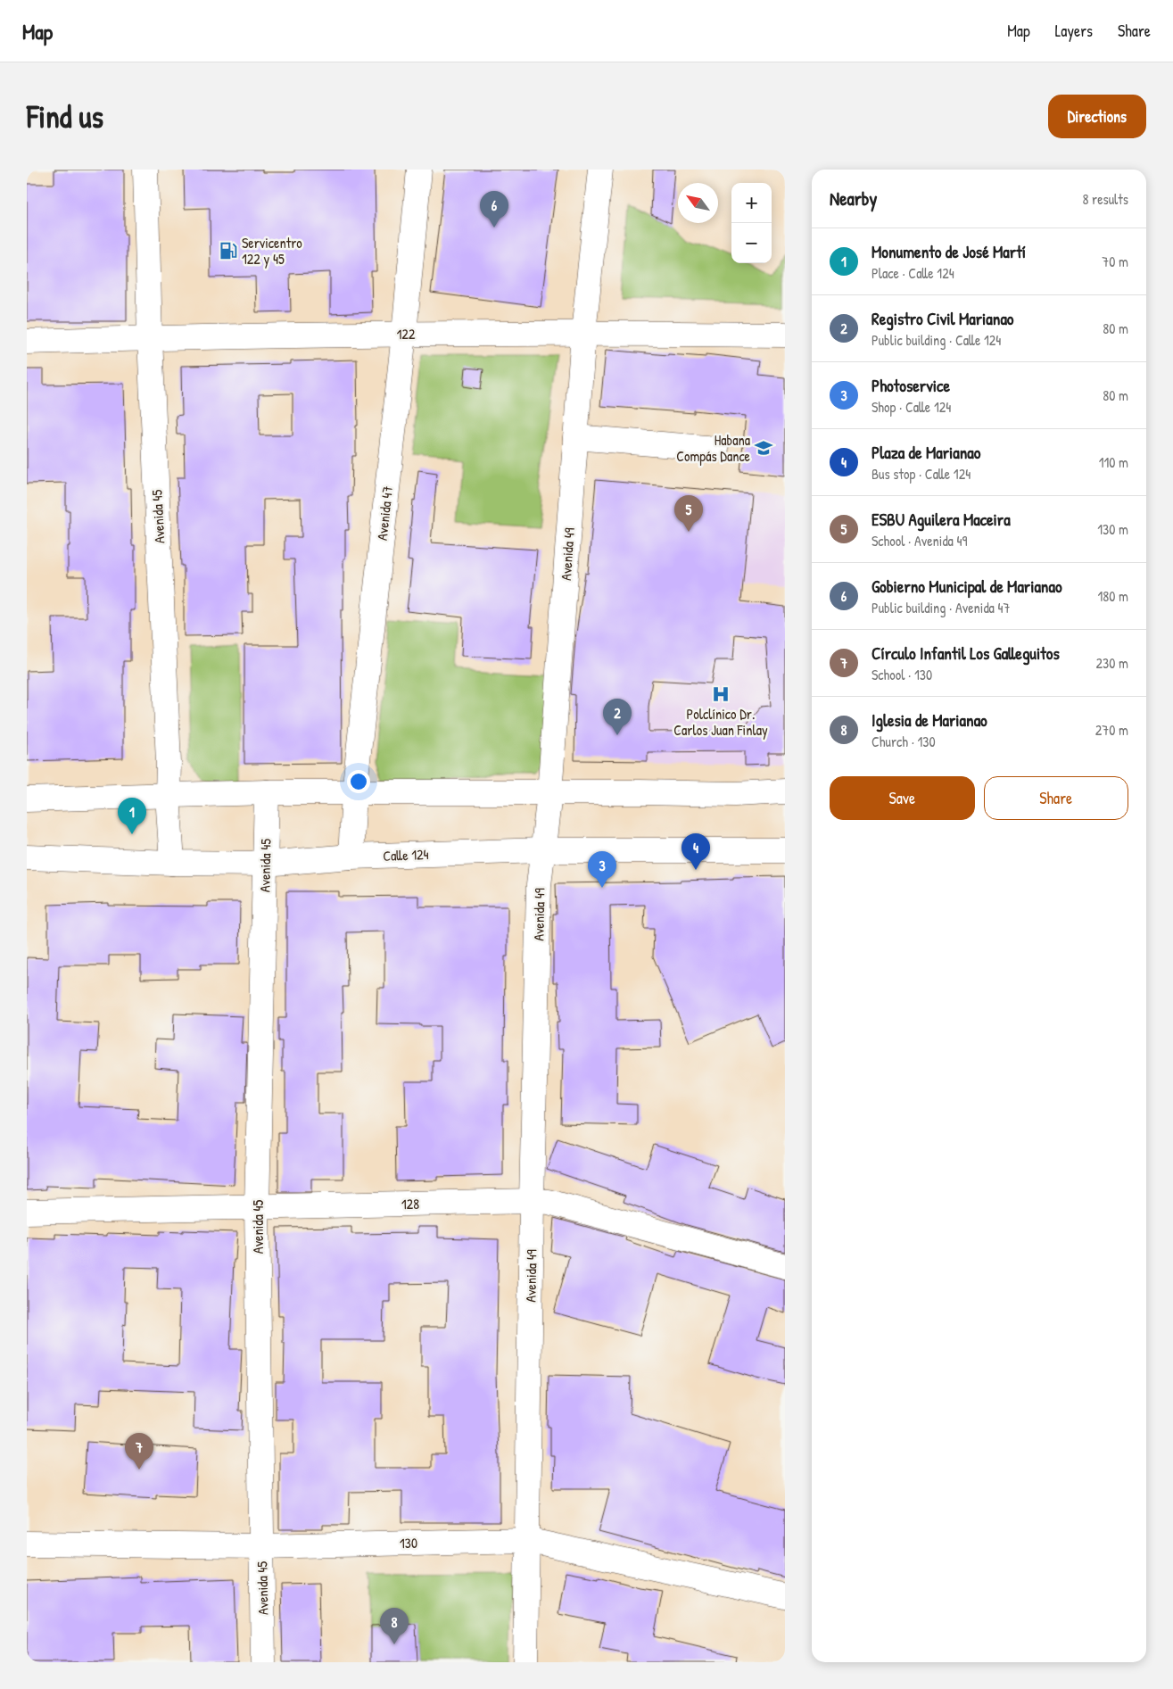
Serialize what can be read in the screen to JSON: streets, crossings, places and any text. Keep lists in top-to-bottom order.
{
  "streets": {
    "street": [
      "122",
      "Avenida 47",
      "Avenida 45",
      "Avenida 49",
      "Calle 124",
      "128",
      "130"
    ]
  },
  "crossings": [
    ["122", "Avenida 47"],
    ["122", "Avenida 45"],
    ["122", "Avenida 49"],
    ["Avenida 47", "Calle 124"],
    ["Avenida 45", "Calle 124"],
    ["Avenida 45", "128"],
    ["Avenida 45", "130"],
    ["Avenida 49", "Calle 124"],
    ["Avenida 49", "128"],
    ["Avenida 49", "130"]
  ],
  "places": {
    "fuel station": ["Servicentro 122 y 45"],
    "school or university": ["Habana Compás Dance"],
    "hospital": ["Polclínico Dr. Carlos Juan Finlay"]
  },
  "north": "top left",
  "page": {
    "header": "Map",
    "nav": ["Map", "Layers", "Share"],
    "buttons": [
      "Directions",
      ["Save", "Share"]
    ],
    "title": "Find us",
    "heading": ["Nearby", "8 results"],
    "map_buttons": ["+", "−"],
    "pins": [
      "6",
      "5",
      "2",
      "1",
      "4",
      "3",
      "7",
      "8"
    ],
    "list": [
      {
        "mark": "1",
        "name": "Monumento de José Martí",
        "note": "Place · Calle 124",
        "value": "70 m"
      },
      {
        "mark": "2",
        "name": "Registro Civil Marianao",
        "note": "Public building · Calle 124",
        "value": "80 m"
      },
      {
        "mark": "3",
        "name": "Photoservice",
        "note": "Shop · Calle 124",
        "value": "80 m"
      },
      {
        "mark": "4",
        "name": "Plaza de Marianao",
        "note": "Bus stop · Calle 124",
        "value": "110 m"
      },
      {
        "mark": "5",
        "name": "ESBU Aguilera Maceira",
        "note": "School · Avenida 49",
        "value": "130 m"
      },
      {
        "mark": "6",
        "name": "Gobierno Municipal de Marianao",
        "note": "Public building · Avenida 47",
        "value": "180 m"
      },
      {
        "mark": "7",
        "name": "Círculo Infantil Los Galleguitos",
        "note": "School · 130",
        "value": "230 m"
      },
      {
        "mark": "8",
        "name": "Iglesia de Marianao",
        "note": "Church · 130",
        "value": "270 m"
      }
    ]
  }
}
